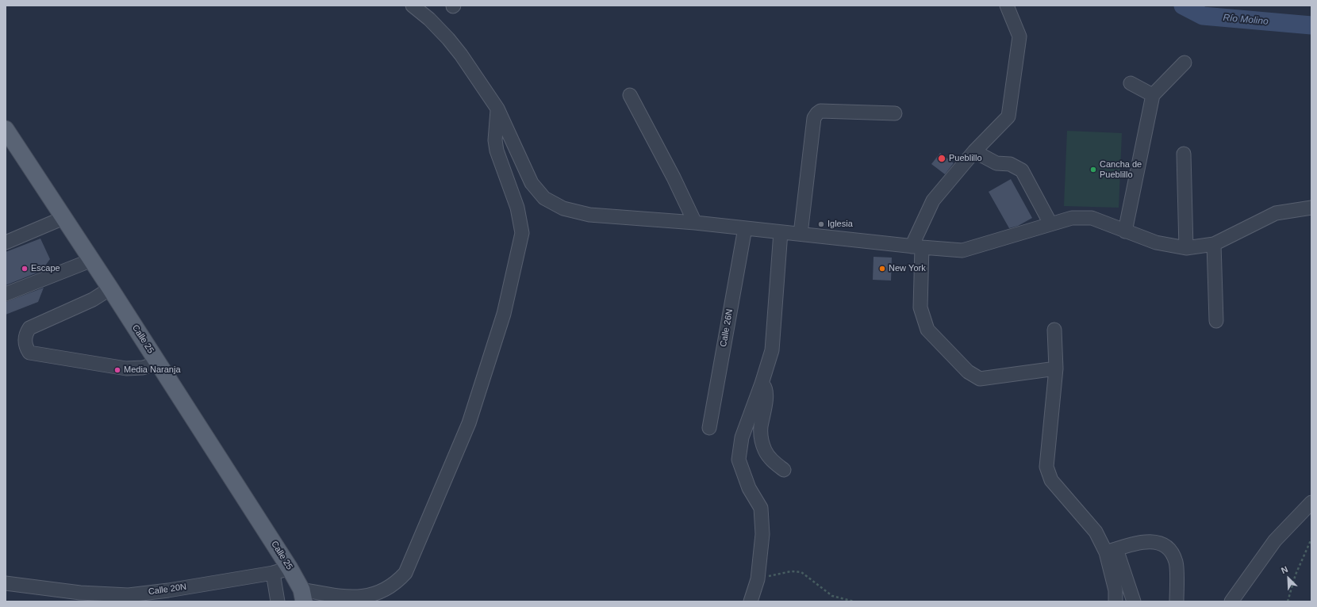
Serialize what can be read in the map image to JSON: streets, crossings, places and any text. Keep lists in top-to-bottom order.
{
  "streets": {
    "main road": ["Calle 25"],
    "street": ["Calle 26N", "Calle 20N"]
  },
  "crossings": [
    ["Calle 25", "Calle 20N"]
  ],
  "water": ["Río Molino"],
  "places": [
    "Pueblillo",
    "Cancha de Pueblillo",
    "Iglesia",
    "Escape",
    "New York",
    "Media Naranja"
  ],
  "north": "top left"
}
